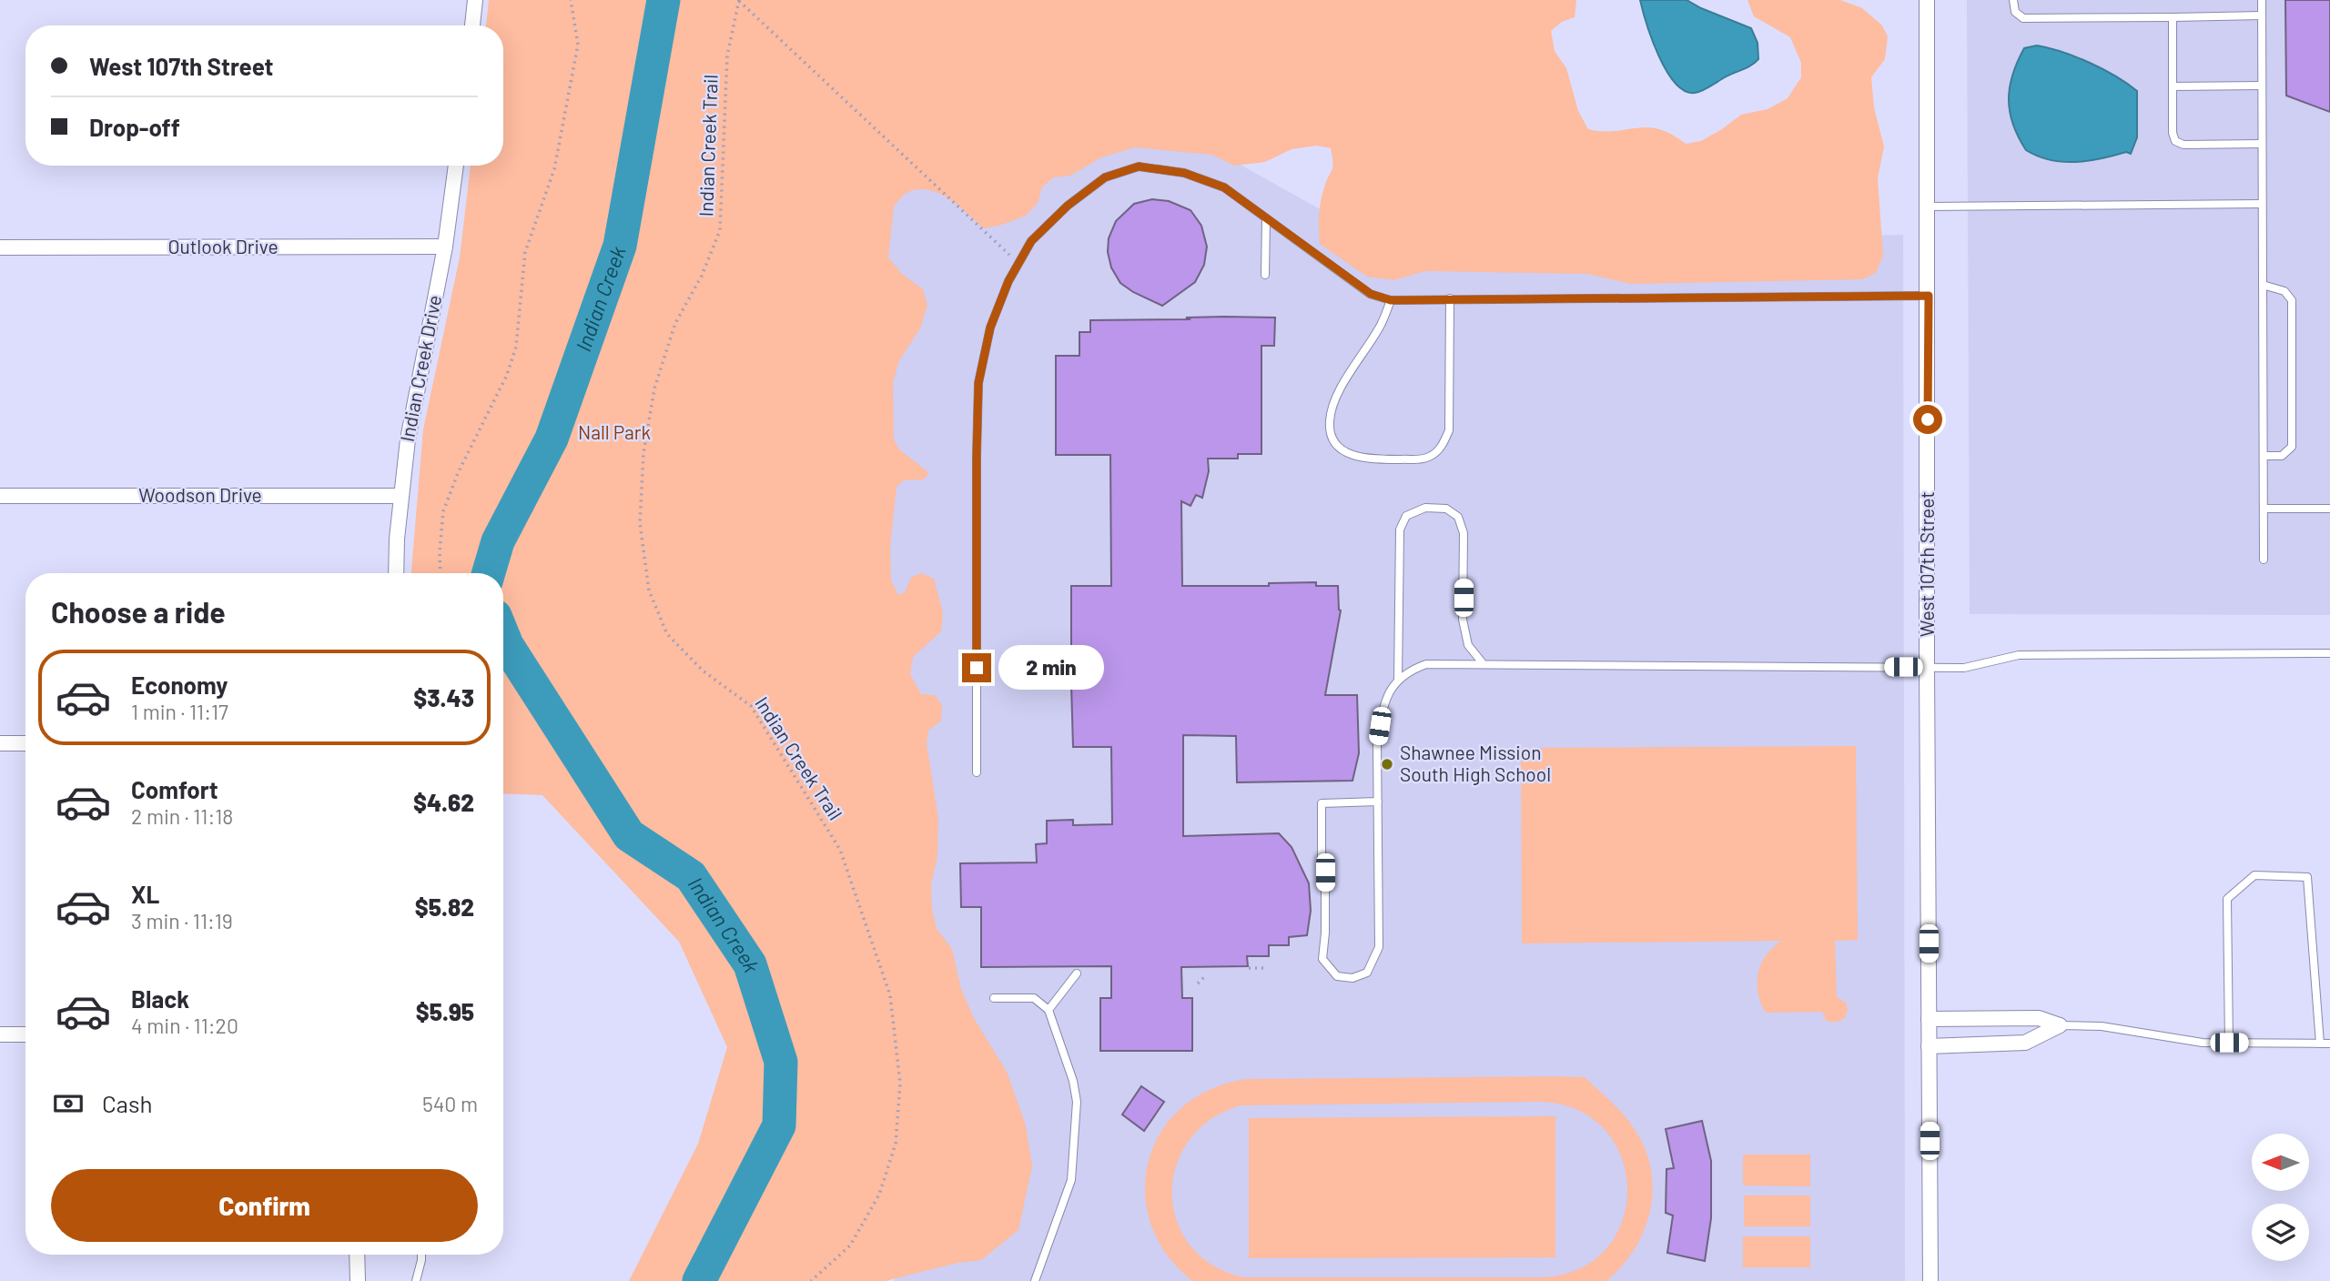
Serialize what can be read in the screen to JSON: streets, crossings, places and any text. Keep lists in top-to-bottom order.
{
  "streets": {
    "street": [
      "Outlook Drive",
      "Indian Creek Drive",
      "Woodson Drive",
      "West 107th Street"
    ],
    "path": ["Indian Creek Trail"]
  },
  "crossings": [
    ["Outlook Drive", "Indian Creek Drive"],
    ["Indian Creek Drive", "Woodson Drive"]
  ],
  "water": ["Indian Creek"],
  "parks": ["Nall Park"],
  "places": ["Shawnee Mission South High School"],
  "north": "left",
  "page": {
    "banner": ["West 107th Street", "Drop-off"],
    "heading": "Choose a ride",
    "bubble": "2 min",
    "list": [
      {
        "name": "Economy",
        "note": "1 min · 11:17",
        "value": "$3.43"
      },
      {
        "name": "Comfort",
        "note": "2 min · 11:18",
        "value": "$4.62"
      },
      {
        "name": "XL",
        "note": "3 min · 11:19",
        "value": "$5.82"
      },
      {
        "name": "Black",
        "note": "4 min · 11:20",
        "value": "$5.95"
      }
    ],
    "pay": ["Cash", "540 m"],
    "buttons": "Confirm"
  }
}
